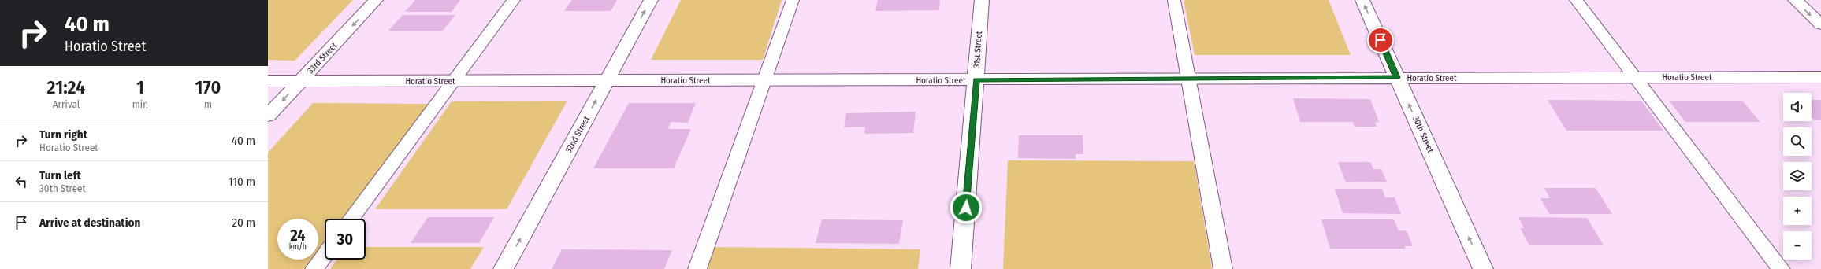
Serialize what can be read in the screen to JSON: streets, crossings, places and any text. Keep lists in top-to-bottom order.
{
  "streets": {
    "street": [
      "31st Street",
      "33rd Street",
      "Horatio Street",
      "32nd Street",
      "30th Street"
    ]
  },
  "crossings": [
    ["31st Street", "Horatio Street"],
    ["33rd Street", "Horatio Street"],
    ["Horatio Street", "32nd Street"],
    ["Horatio Street", "30th Street"]
  ],
  "one_way": ["33rd Street", "32nd Street", "30th Street"],
  "page": {
    "turn": ["40 m", "Horatio Street"],
    "eta": [
      "21:24",
      "Arrival",
      "1",
      "min",
      "170",
      "m"
    ],
    "map_buttons": ["+", "−"],
    "list": [
      {
        "name": "Turn right",
        "note": "Horatio Street",
        "value": "40 m"
      },
      {
        "name": "Turn left",
        "note": "30th Street",
        "value": "110 m"
      },
      {
        "name": "Arrive at destination",
        "value": "20 m"
      }
    ],
    "speed": "24 km/h",
    "limit": "30"
  }
}
